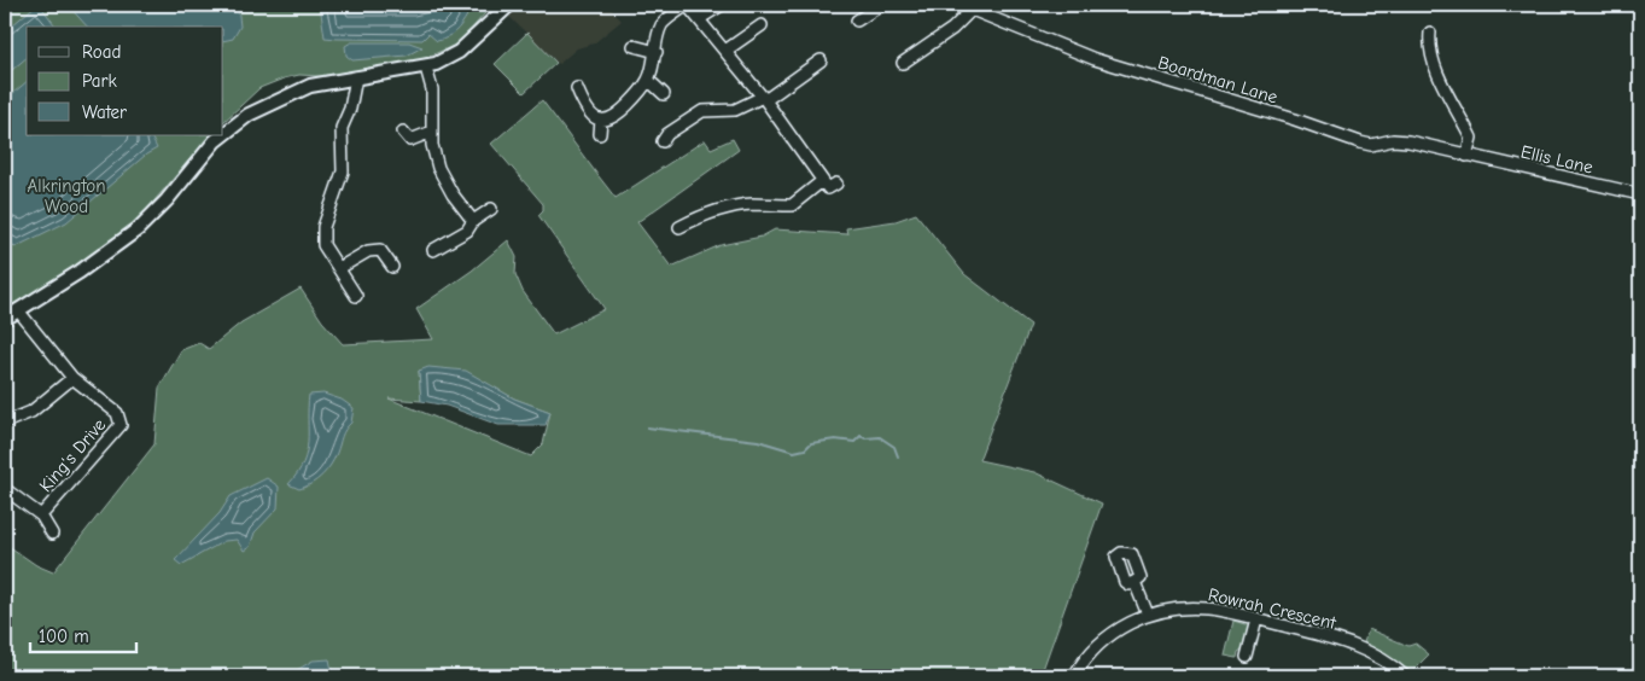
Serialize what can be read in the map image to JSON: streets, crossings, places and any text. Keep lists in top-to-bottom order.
{
  "streets": {
    "street": [
      "Boardman Lane",
      "Ellis Lane",
      "King's Drive",
      "Rowrah Crescent"
    ]
  },
  "crossings": [
    ["Boardman Lane", "Ellis Lane"]
  ],
  "parks": ["Alkrington Wood"],
  "legend": ["Road", "Park", "Water"],
  "scale_bar": "100 m"
}
